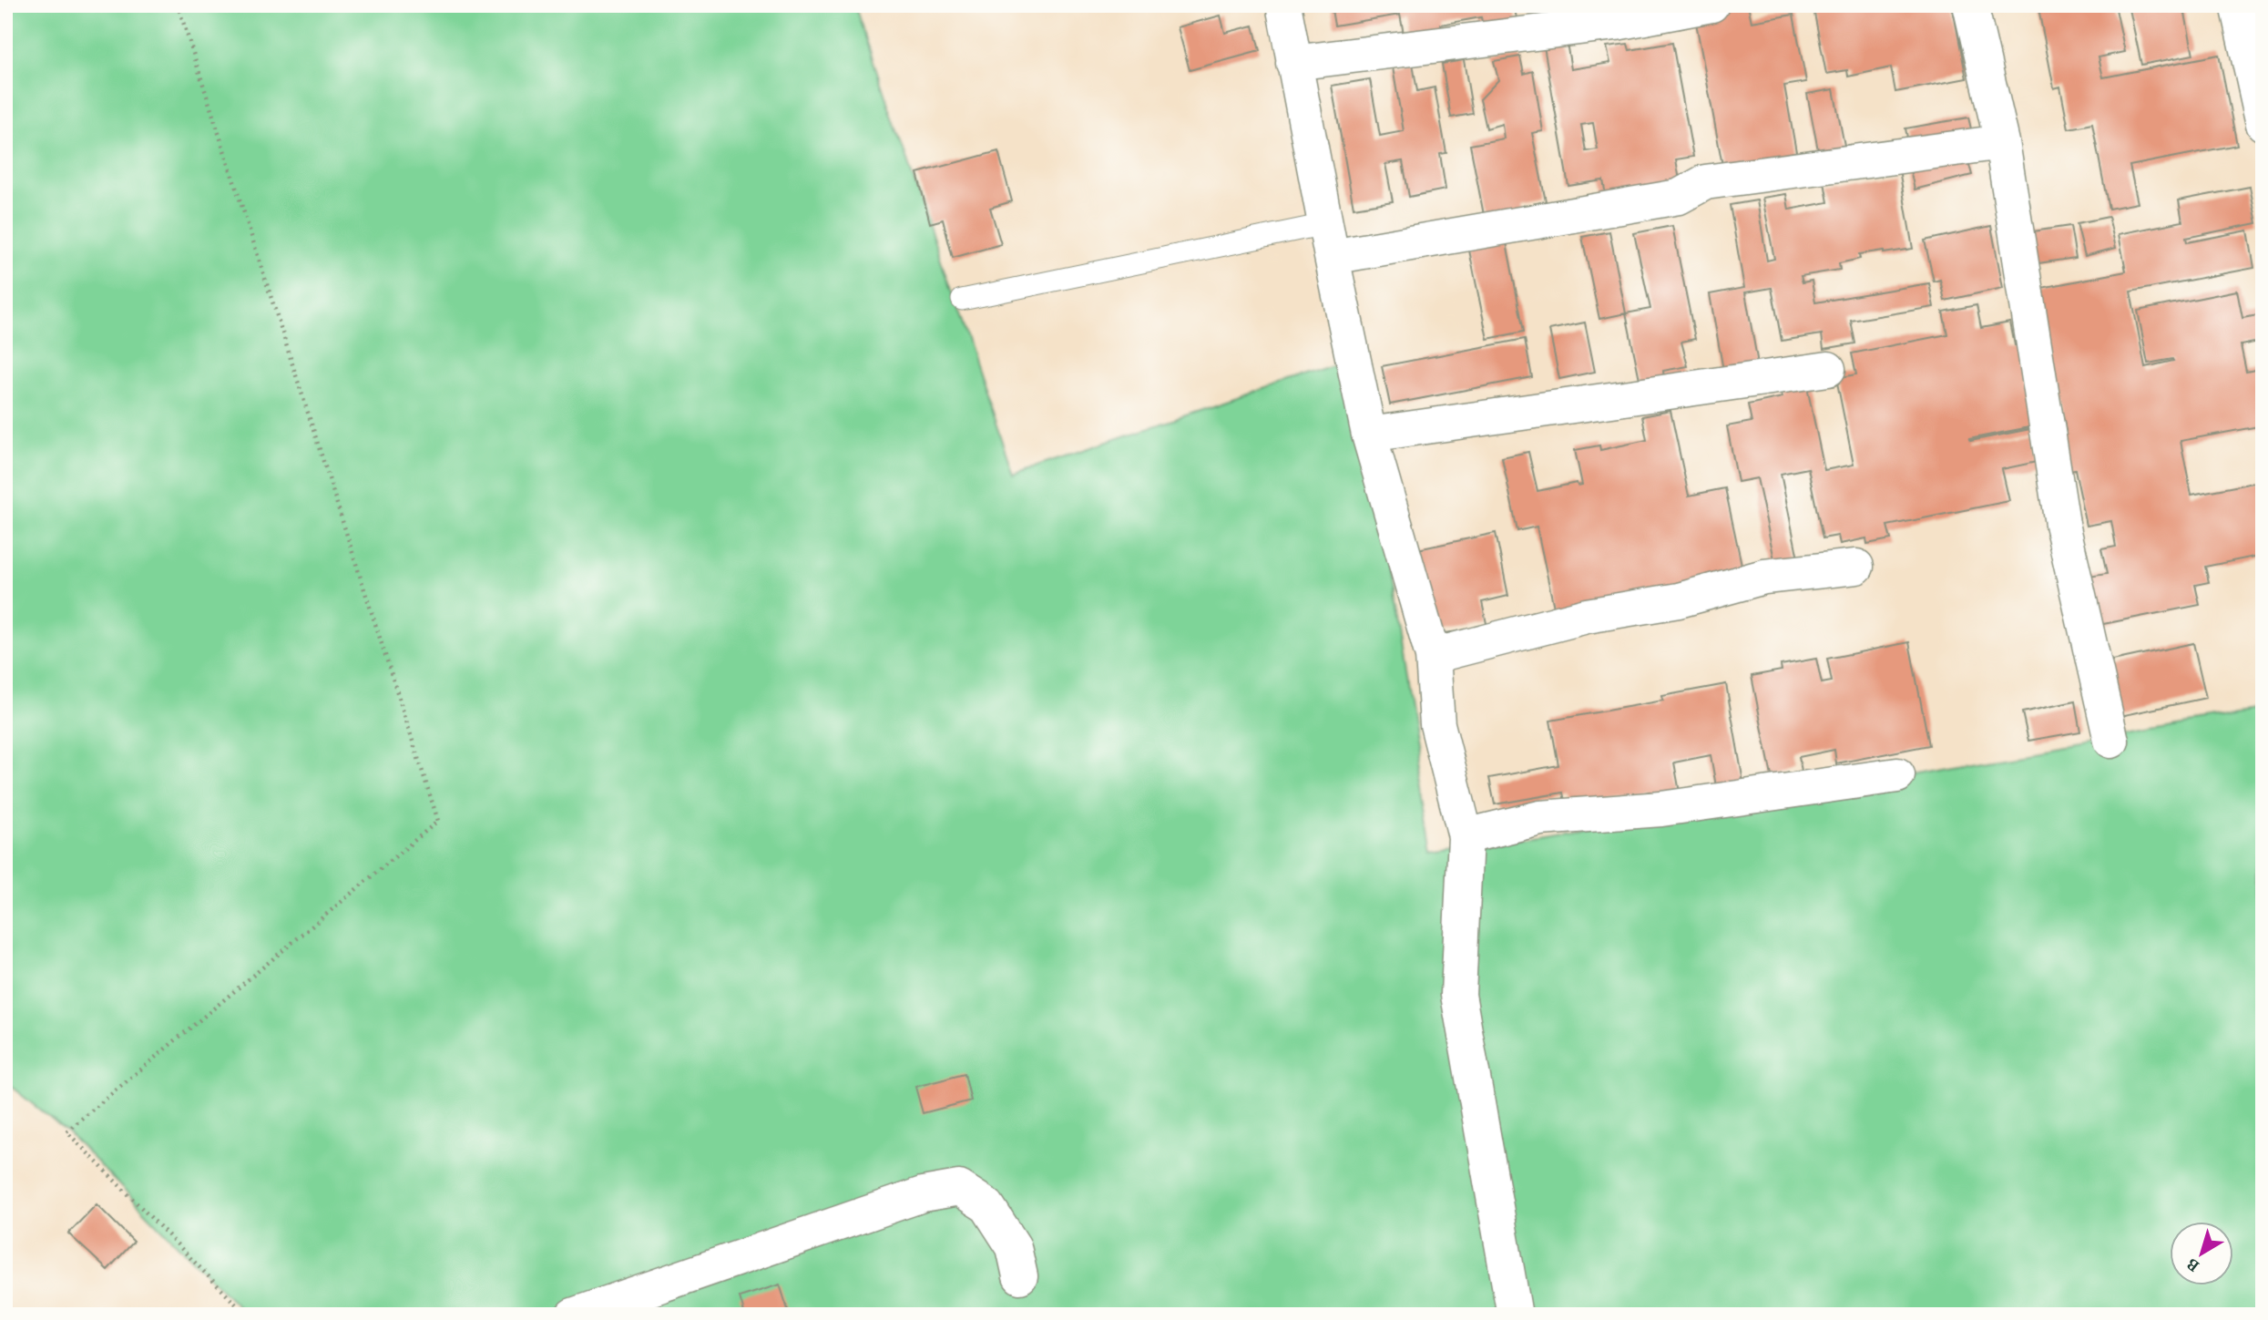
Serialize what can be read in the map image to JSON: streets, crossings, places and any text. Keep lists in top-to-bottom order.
{
  "north": "bottom left"
}
